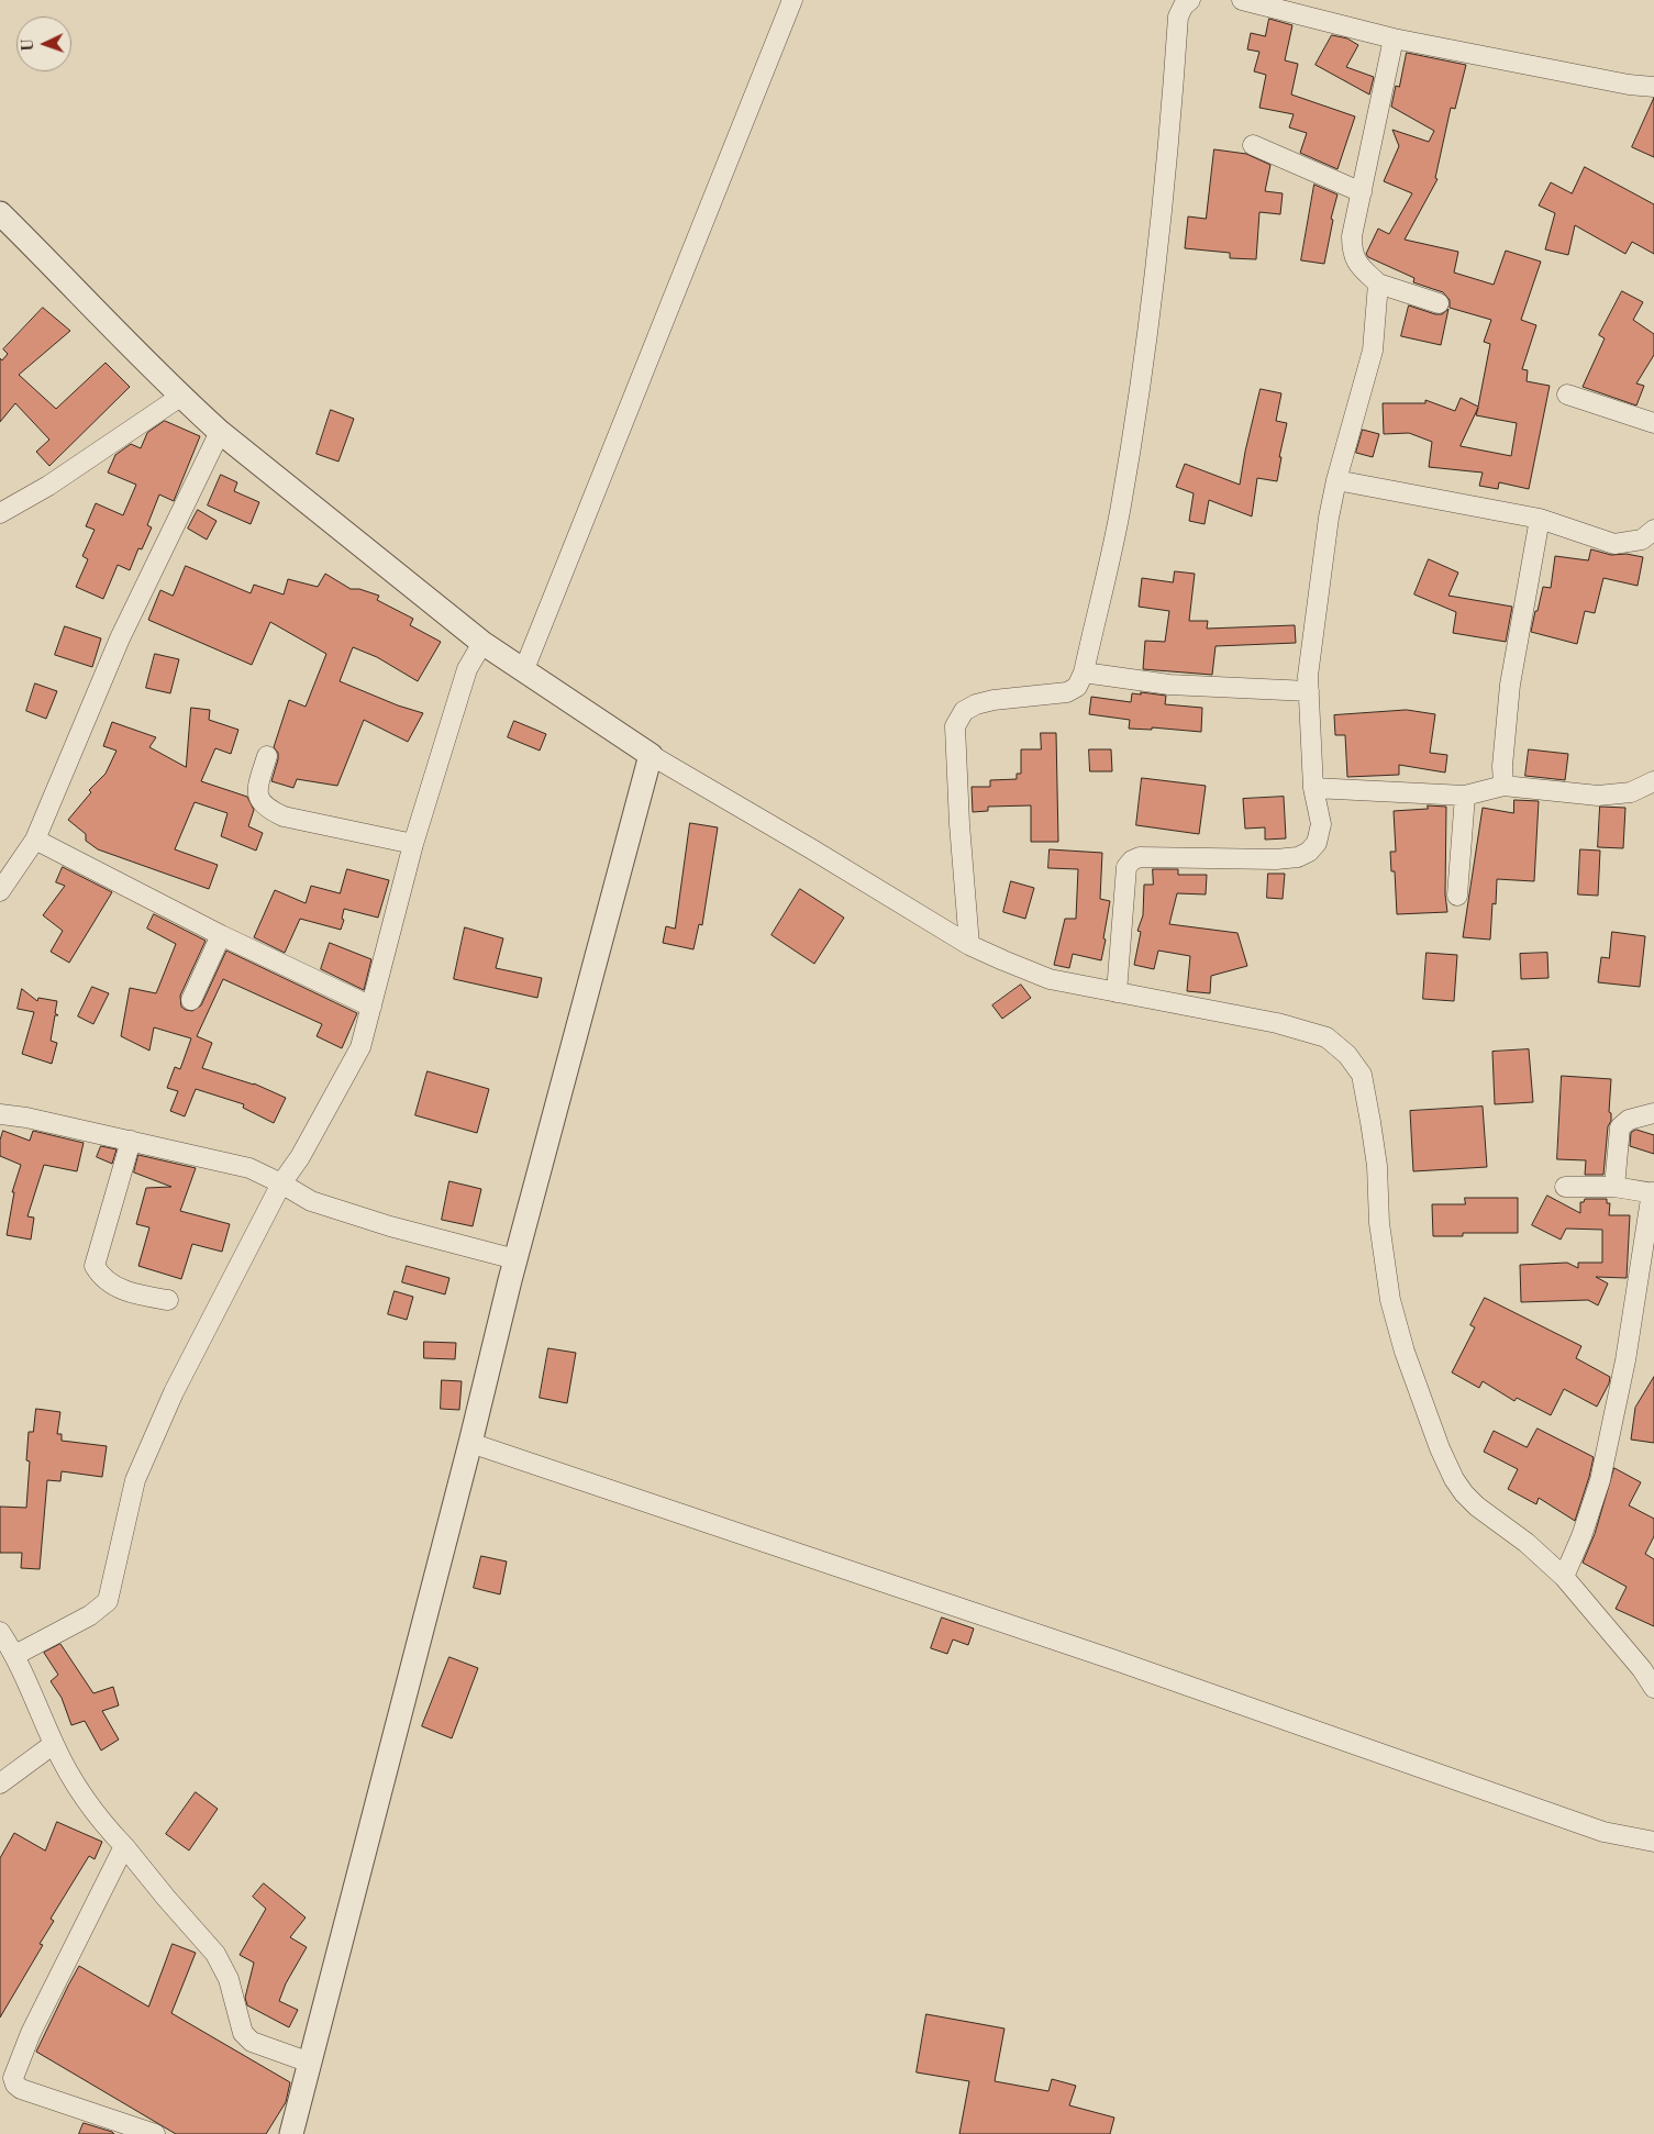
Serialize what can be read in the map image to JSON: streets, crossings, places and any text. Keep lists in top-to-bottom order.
{
  "north": "left"
}
